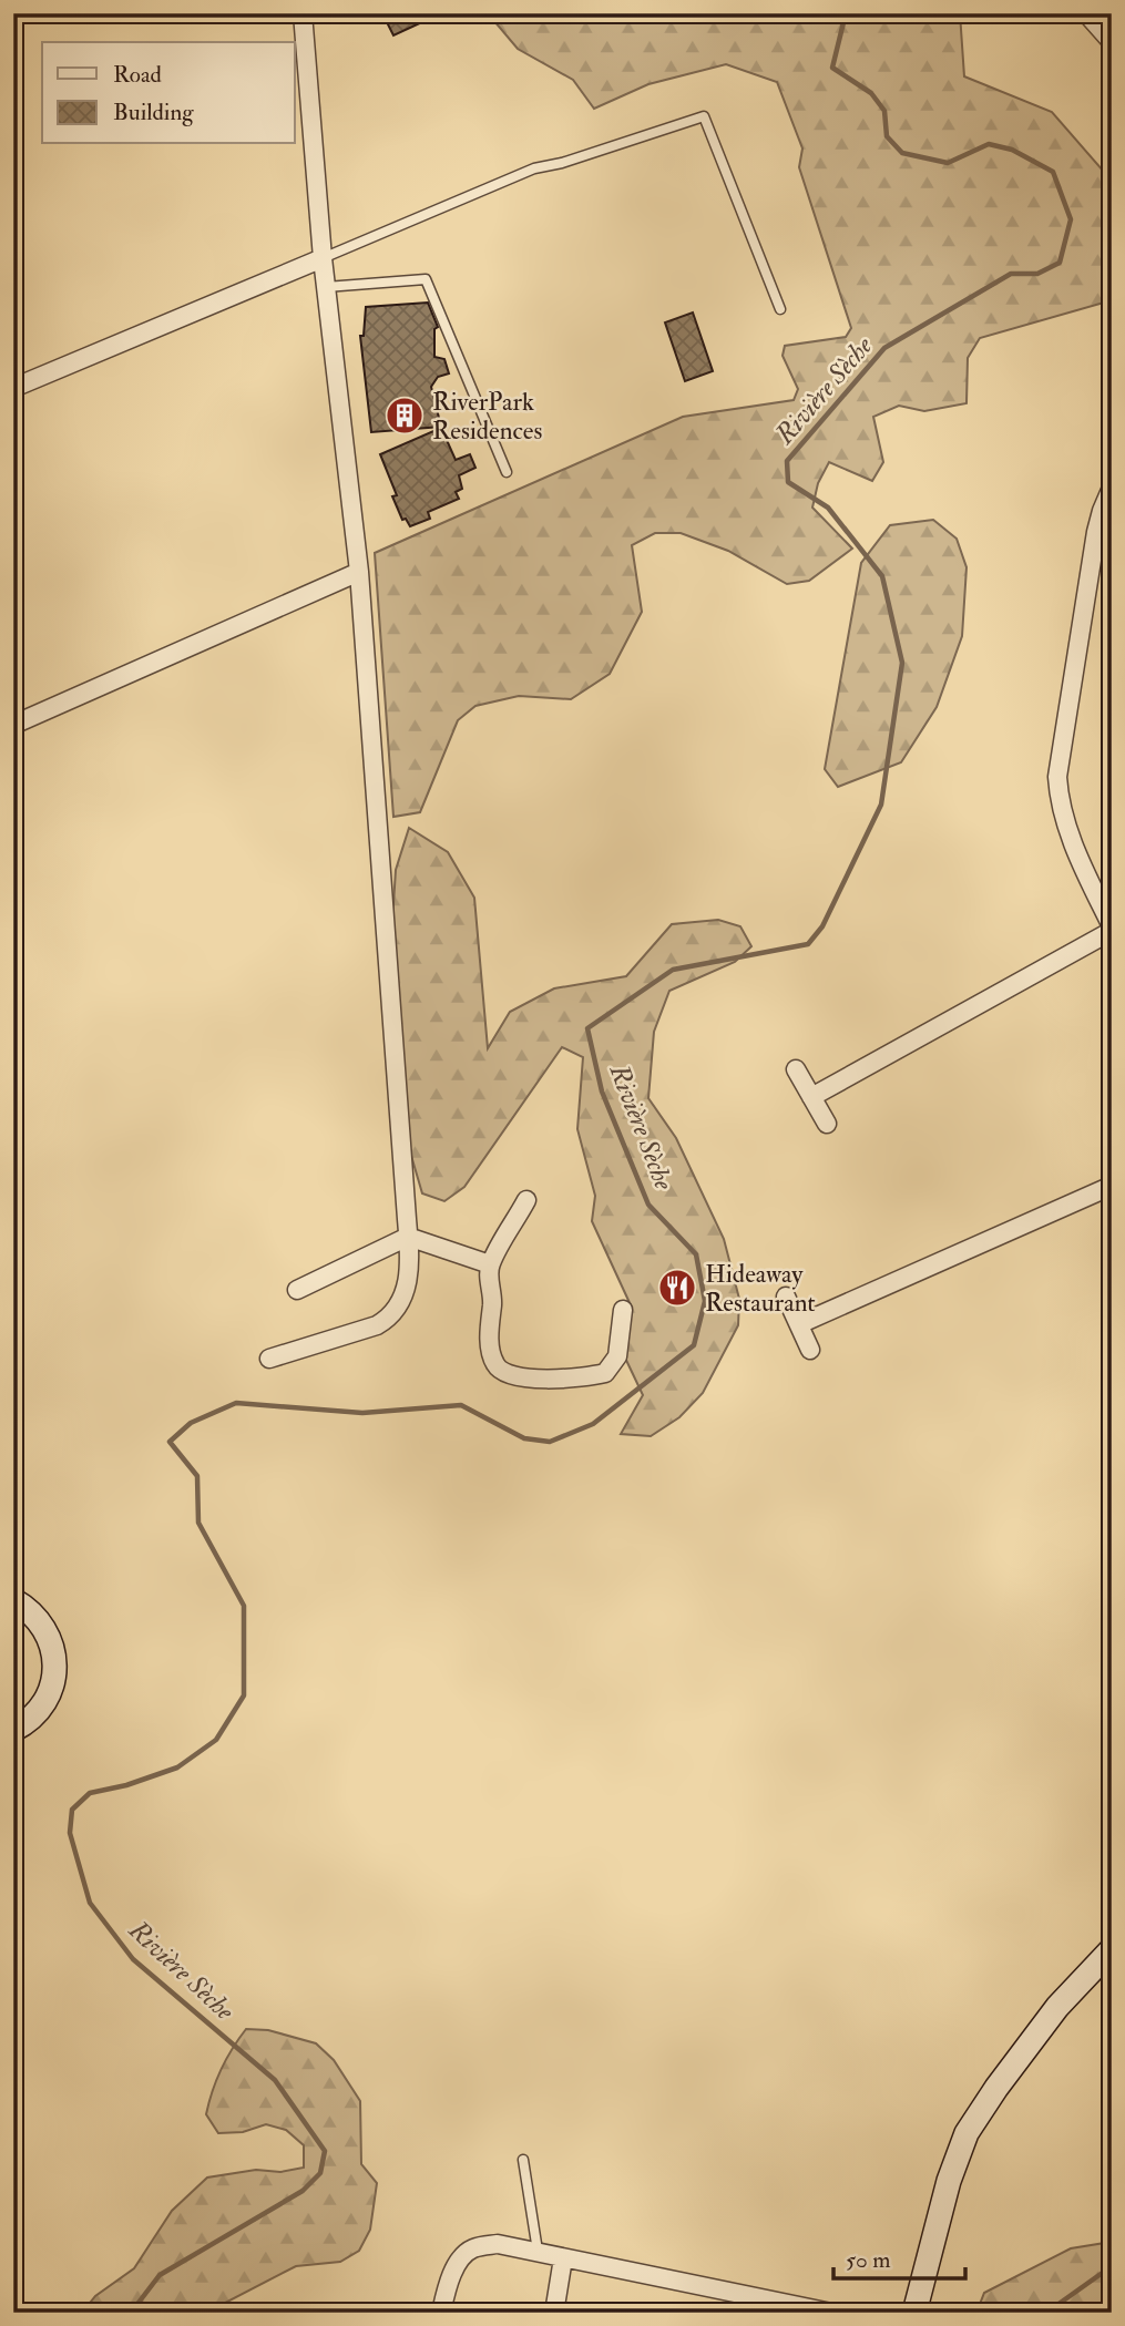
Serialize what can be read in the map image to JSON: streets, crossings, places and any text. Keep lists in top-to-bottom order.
{
  "water": ["Rivière Sèche"],
  "places": {
    "building": ["RiverPark Residences"],
    "restaurant": ["Hideaway Restaurant"]
  },
  "legend": ["Road", "Building"],
  "scale_bar": "50 m"
}
